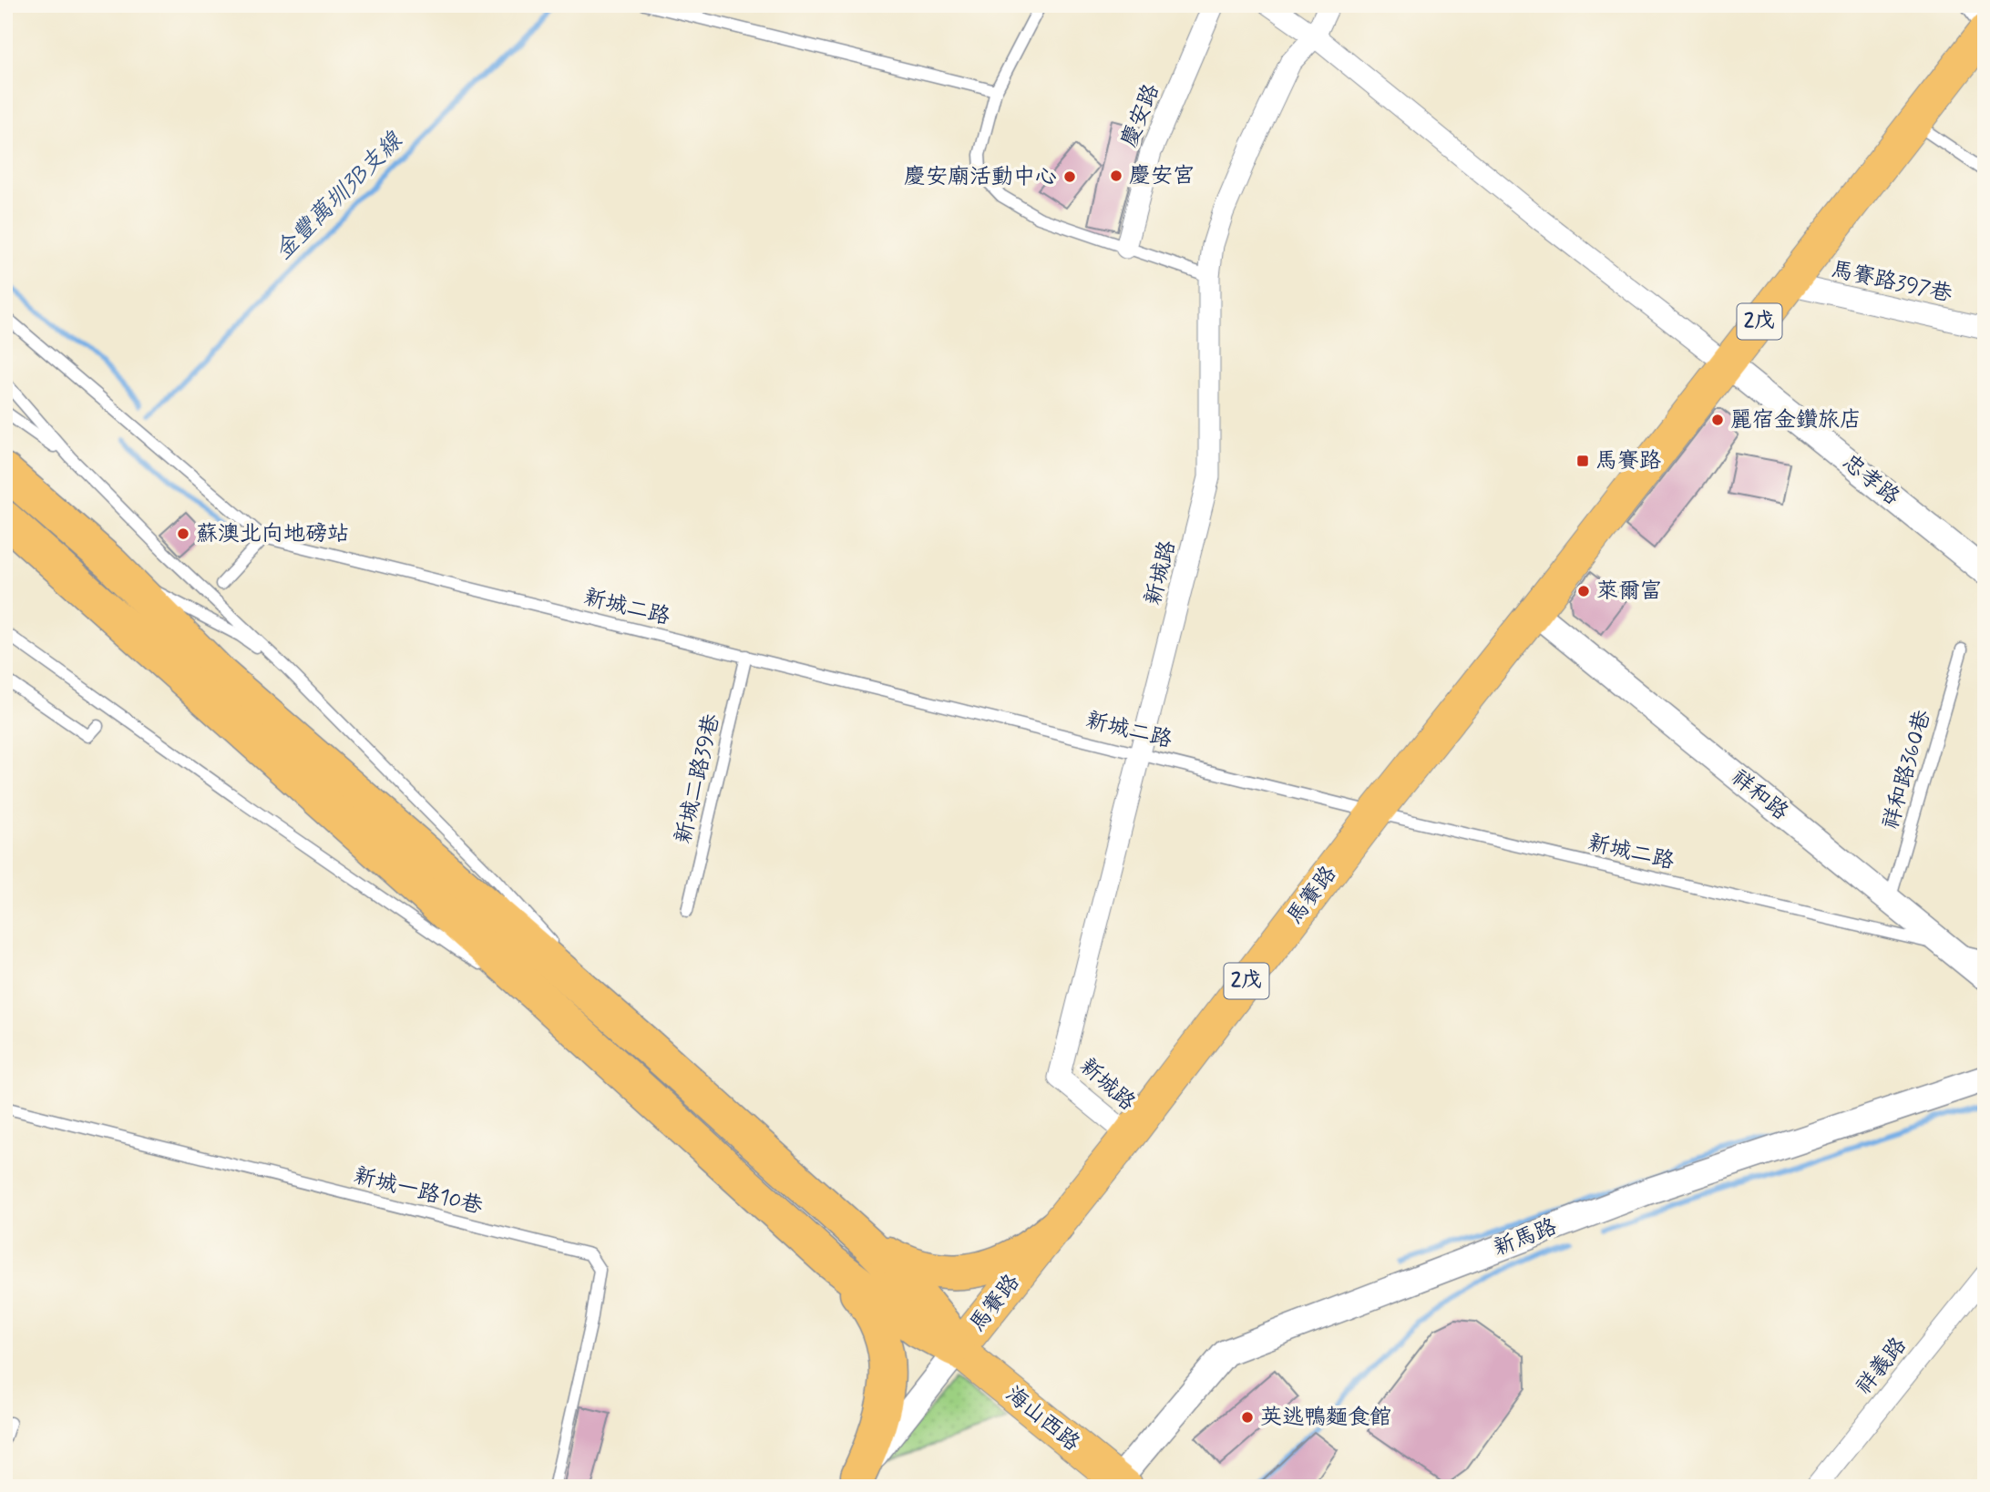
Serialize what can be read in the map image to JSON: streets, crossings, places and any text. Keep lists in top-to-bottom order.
{
  "streets": {
    "main road": ["2戊", "馬賽路", "海山西路"],
    "street": [
      "慶安路",
      "馬賽路397巷",
      "忠孝路",
      "新城路",
      "祥和路",
      "新馬路",
      "祥義路"
    ],
    "lane": [
      "新城二路",
      "祥和路360巷",
      "新城二路39巷",
      "新城一路10巷"
    ]
  },
  "crossings": [
    ["馬賽路397巷", "馬賽路"],
    ["忠孝路", "馬賽路"],
    ["新城路", "新城二路"],
    ["新城路", "馬賽路"],
    ["新城二路", "新城二路39巷"],
    ["新城二路", "祥和路"],
    ["新城二路", "馬賽路"],
    ["祥和路360巷", "祥和路"],
    ["祥和路", "馬賽路"],
    ["馬賽路", "海山西路"],
    ["新馬路", "海山西路"]
  ],
  "water": ["金豐萬圳3B支線"],
  "places": {
    "other": [
      "慶安宮",
      "慶安廟活動中心",
      "麗宿金鑽旅店",
      "蘇澳北向地磅站",
      "萊爾富",
      "英逃鴨麵食館"
    ],
    "transit": ["馬賽路"]
  }
}
